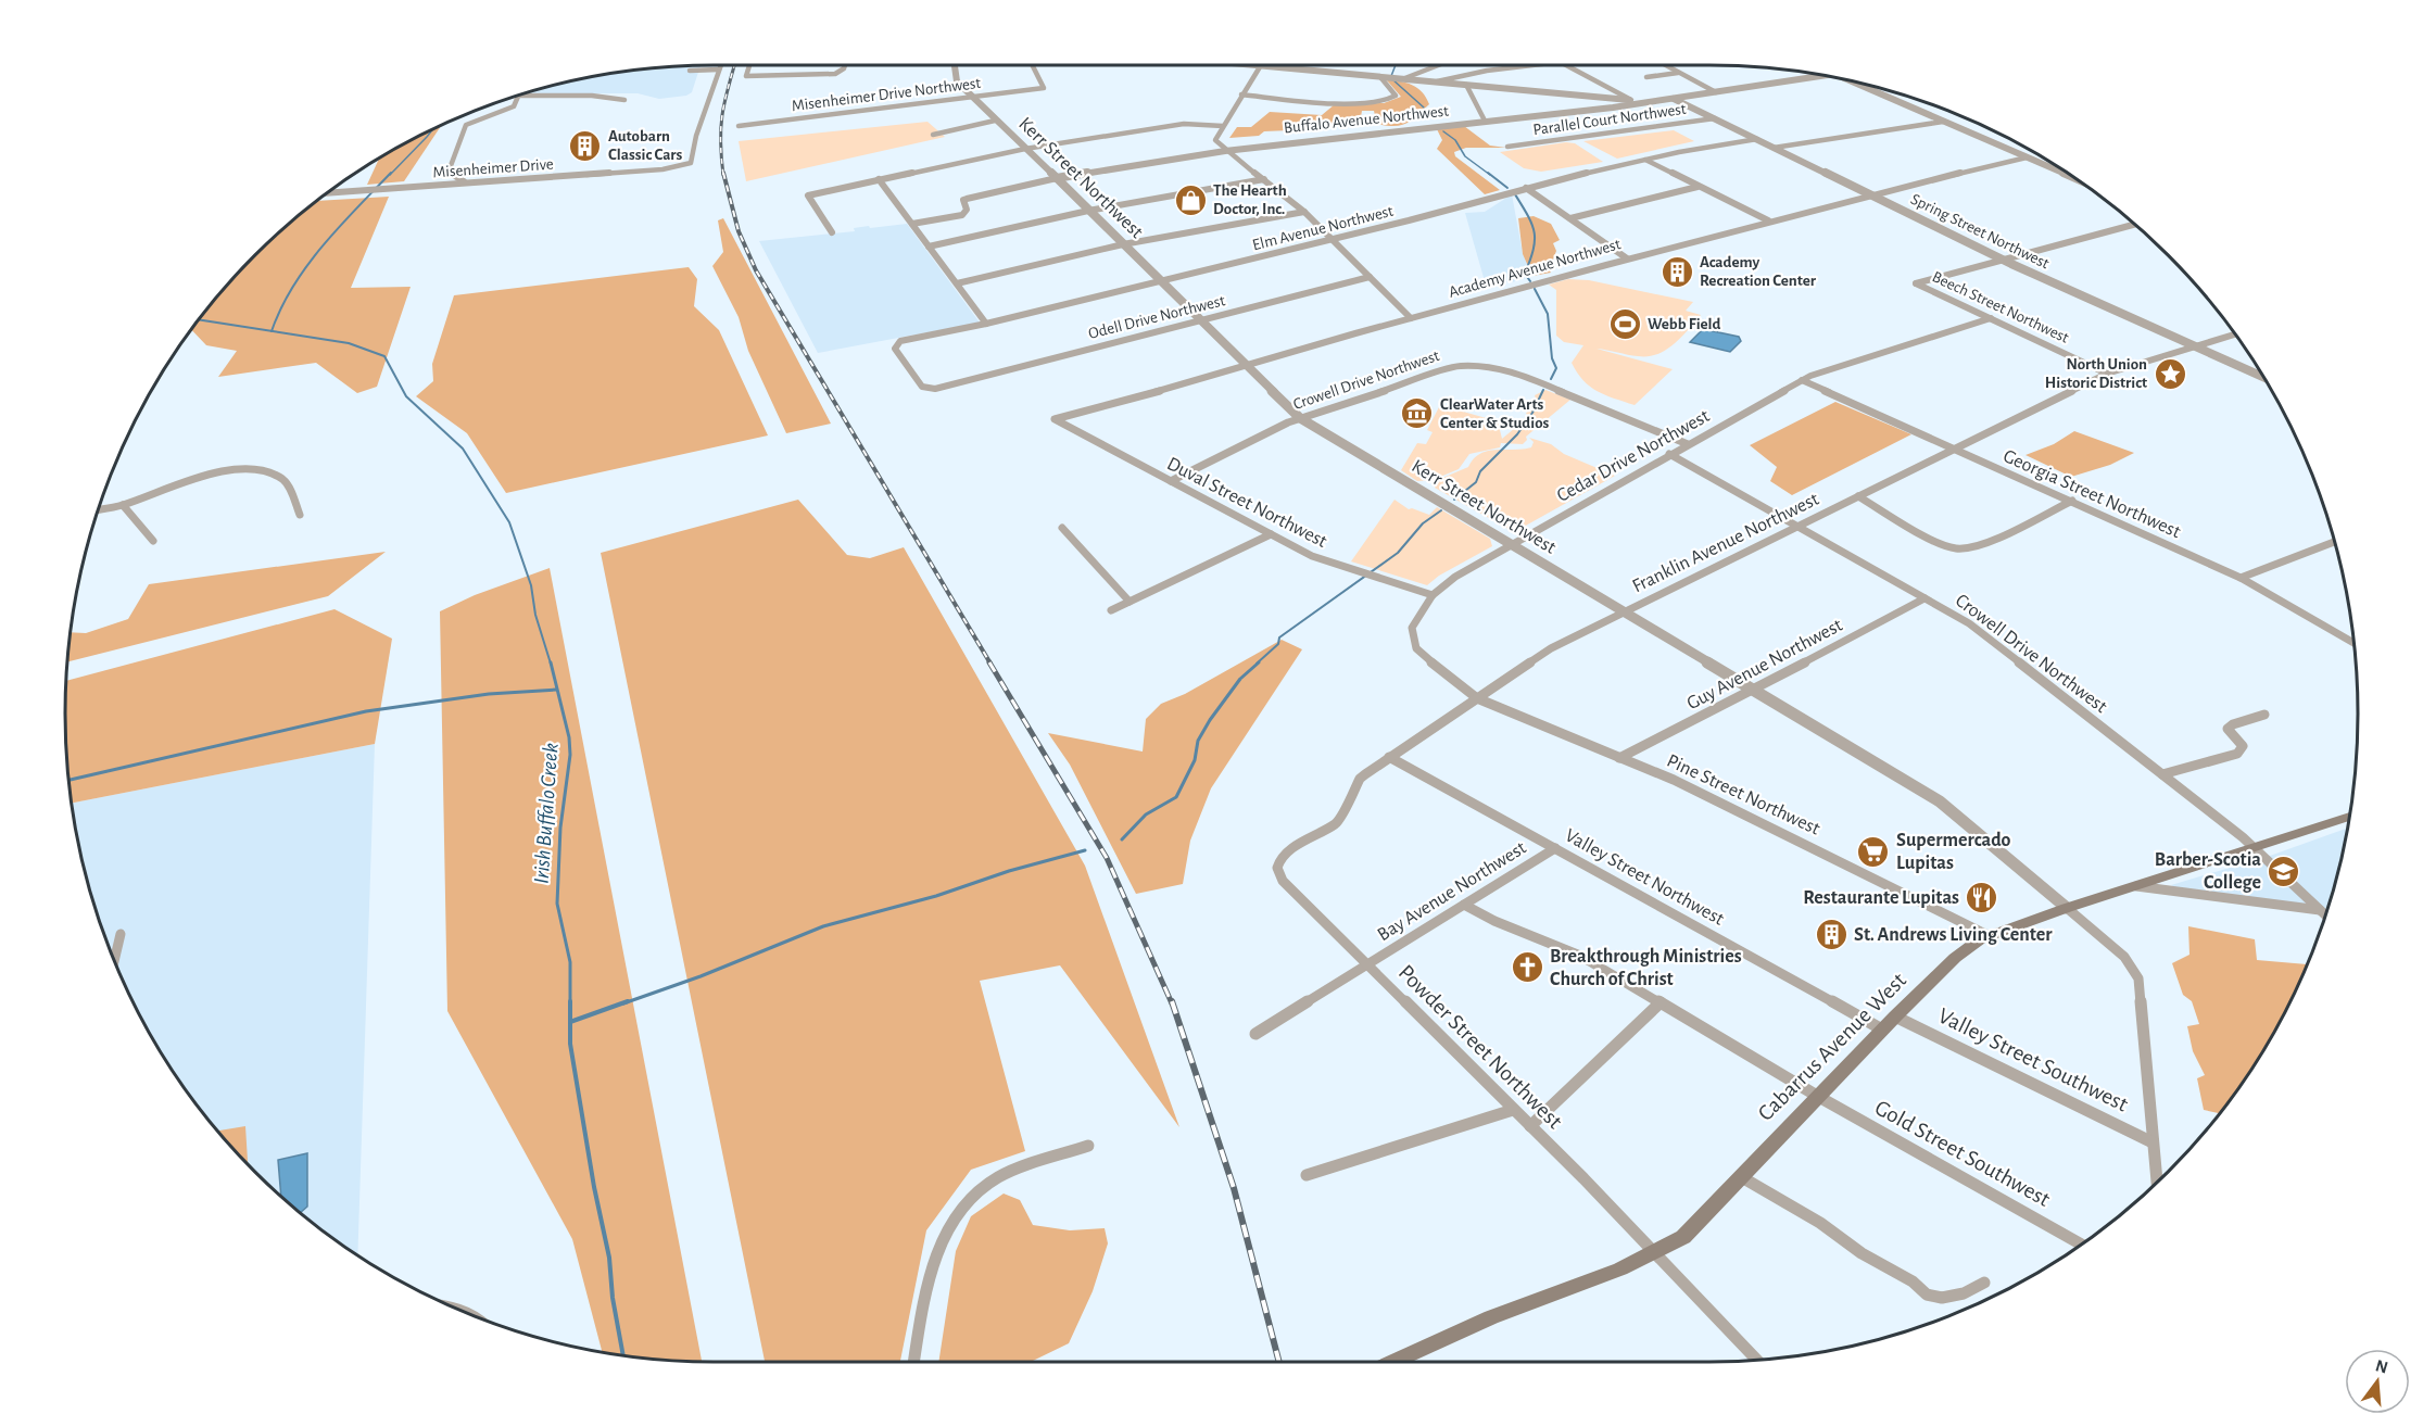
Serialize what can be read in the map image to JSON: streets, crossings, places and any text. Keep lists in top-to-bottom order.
{
  "streets": {
    "main road": ["Cabarrus Avenue West"],
    "street": [
      "Misenheimer Drive Northwest",
      "Buffalo Avenue Northwest",
      "Parallel Court Northwest",
      "Misenheimer Drive",
      "Kerr Street Northwest",
      "Elm Avenue Northwest",
      "Spring Street Northwest",
      "Academy Avenue Northwest",
      "Beech Street Northwest",
      "Odell Drive Northwest",
      "Crowell Drive Northwest",
      "Cedar Drive Northwest",
      "Georgia Street Northwest",
      "Duval Street Northwest",
      "Franklin Avenue Northwest",
      "Guy Avenue Northwest",
      "Pine Street Northwest",
      "Valley Street Northwest",
      "Bay Avenue Northwest",
      "Powder Street Northwest",
      "Valley Street Southwest",
      "Gold Street Southwest"
    ]
  },
  "crossings": [
    ["Misenheimer Drive Northwest", "Kerr Street Northwest"],
    ["Buffalo Avenue Northwest", "Kerr Street Northwest"],
    ["Buffalo Avenue Northwest", "Spring Street Northwest"],
    ["Parallel Court Northwest", "Spring Street Northwest"],
    ["Kerr Street Northwest", "Elm Avenue Northwest"],
    ["Kerr Street Northwest", "Academy Avenue Northwest"],
    ["Kerr Street Northwest", "Odell Drive Northwest"],
    ["Kerr Street Northwest", "Crowell Drive Northwest"],
    ["Kerr Street Northwest", "Cedar Drive Northwest"],
    ["Kerr Street Northwest", "Franklin Avenue Northwest"],
    ["Kerr Street Northwest", "Guy Avenue Northwest"],
    ["Kerr Street Northwest", "Cabarrus Avenue West"],
    ["Elm Avenue Northwest", "Spring Street Northwest"],
    ["Spring Street Northwest", "Academy Avenue Northwest"],
    ["Spring Street Northwest", "Beech Street Northwest"],
    ["Spring Street Northwest", "Franklin Avenue Northwest"],
    ["Academy Avenue Northwest", "Duval Street Northwest"],
    ["Beech Street Northwest", "Cedar Drive Northwest"],
    ["Beech Street Northwest", "Franklin Avenue Northwest"],
    ["Crowell Drive Northwest", "Cedar Drive Northwest"],
    ["Crowell Drive Northwest", "Duval Street Northwest"],
    ["Crowell Drive Northwest", "Franklin Avenue Northwest"],
    ["Crowell Drive Northwest", "Guy Avenue Northwest"],
    ["Crowell Drive Northwest", "Cabarrus Avenue West"],
    ["Cedar Drive Northwest", "Georgia Street Northwest"],
    ["Cedar Drive Northwest", "Duval Street Northwest"],
    ["Cedar Drive Northwest", "Franklin Avenue Northwest"],
    ["Cedar Drive Northwest", "Pine Street Northwest"],
    ["Georgia Street Northwest", "Franklin Avenue Northwest"],
    ["Franklin Avenue Northwest", "Pine Street Northwest"],
    ["Franklin Avenue Northwest", "Valley Street Northwest"],
    ["Franklin Avenue Northwest", "Powder Street Northwest"],
    ["Guy Avenue Northwest", "Pine Street Northwest"],
    ["Pine Street Northwest", "Cabarrus Avenue West"],
    ["Valley Street Northwest", "Bay Avenue Northwest"],
    ["Valley Street Northwest", "Cabarrus Avenue West"],
    ["Bay Avenue Northwest", "Powder Street Northwest"],
    ["Bay Avenue Northwest", "Gold Street Southwest"],
    ["Powder Street Northwest", "Cabarrus Avenue West"],
    ["Cabarrus Avenue West", "Valley Street Southwest"],
    ["Cabarrus Avenue West", "Gold Street Southwest"]
  ],
  "water": ["Irish Buffalo Creek"],
  "places": {
    "building": ["Autobarn Classic Cars", "Academy Recreation Center", "St. Andrews Living Center"],
    "shop": ["The Hearth Doctor, Inc."],
    "sports": ["Webb Field"],
    "place": ["North Union Historic District"],
    "museum": ["ClearWater Arts Center & Studios"],
    "supermarket": ["Supermercado Lupitas"],
    "school or university": ["Barber-Scotia College"],
    "restaurant": ["Restaurante Lupitas"],
    "church": ["Breakthrough Ministries Church of Christ"]
  },
  "north": "top"
}
